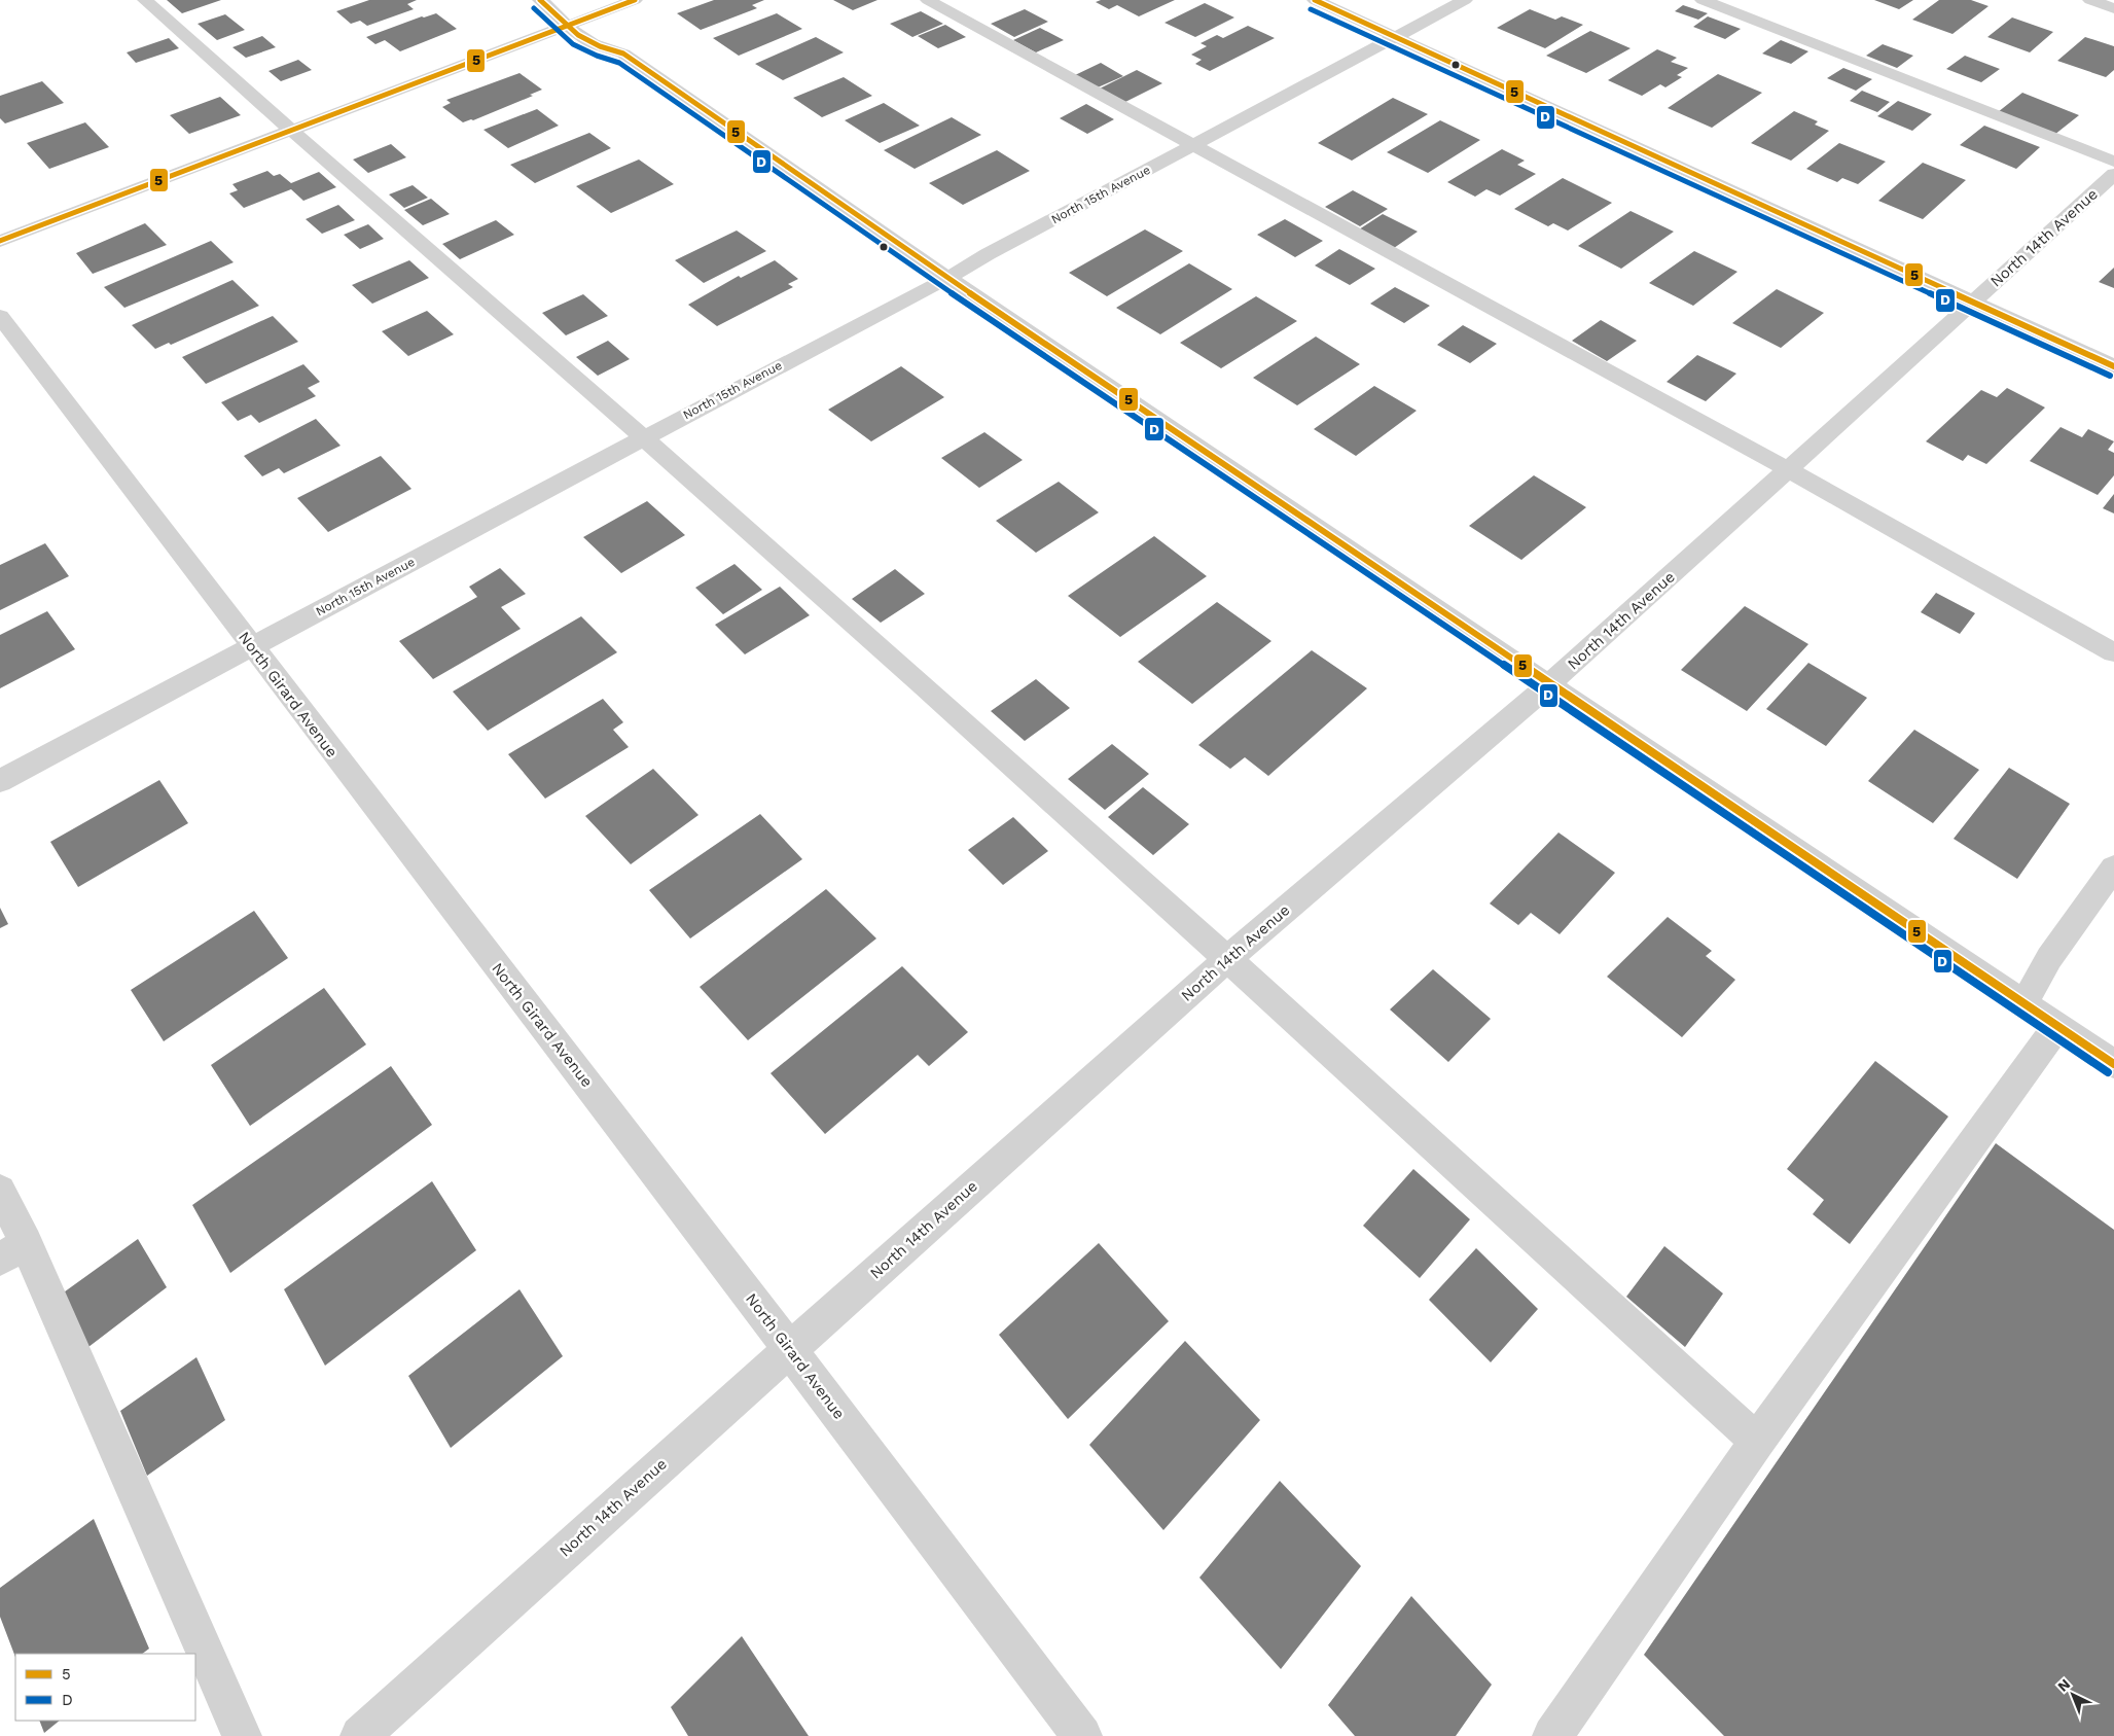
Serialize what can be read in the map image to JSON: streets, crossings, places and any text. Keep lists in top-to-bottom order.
{
  "streets": {
    "street": ["North 15th Avenue", "North 14th Avenue", "North Girard Avenue"]
  },
  "crossings": [
    ["North 15th Avenue", "North Girard Avenue"],
    ["North 14th Avenue", "North Girard Avenue"]
  ],
  "lines": ["transit line 5", "transit line D"],
  "legend": ["5", "D"],
  "north": "top left"
}
